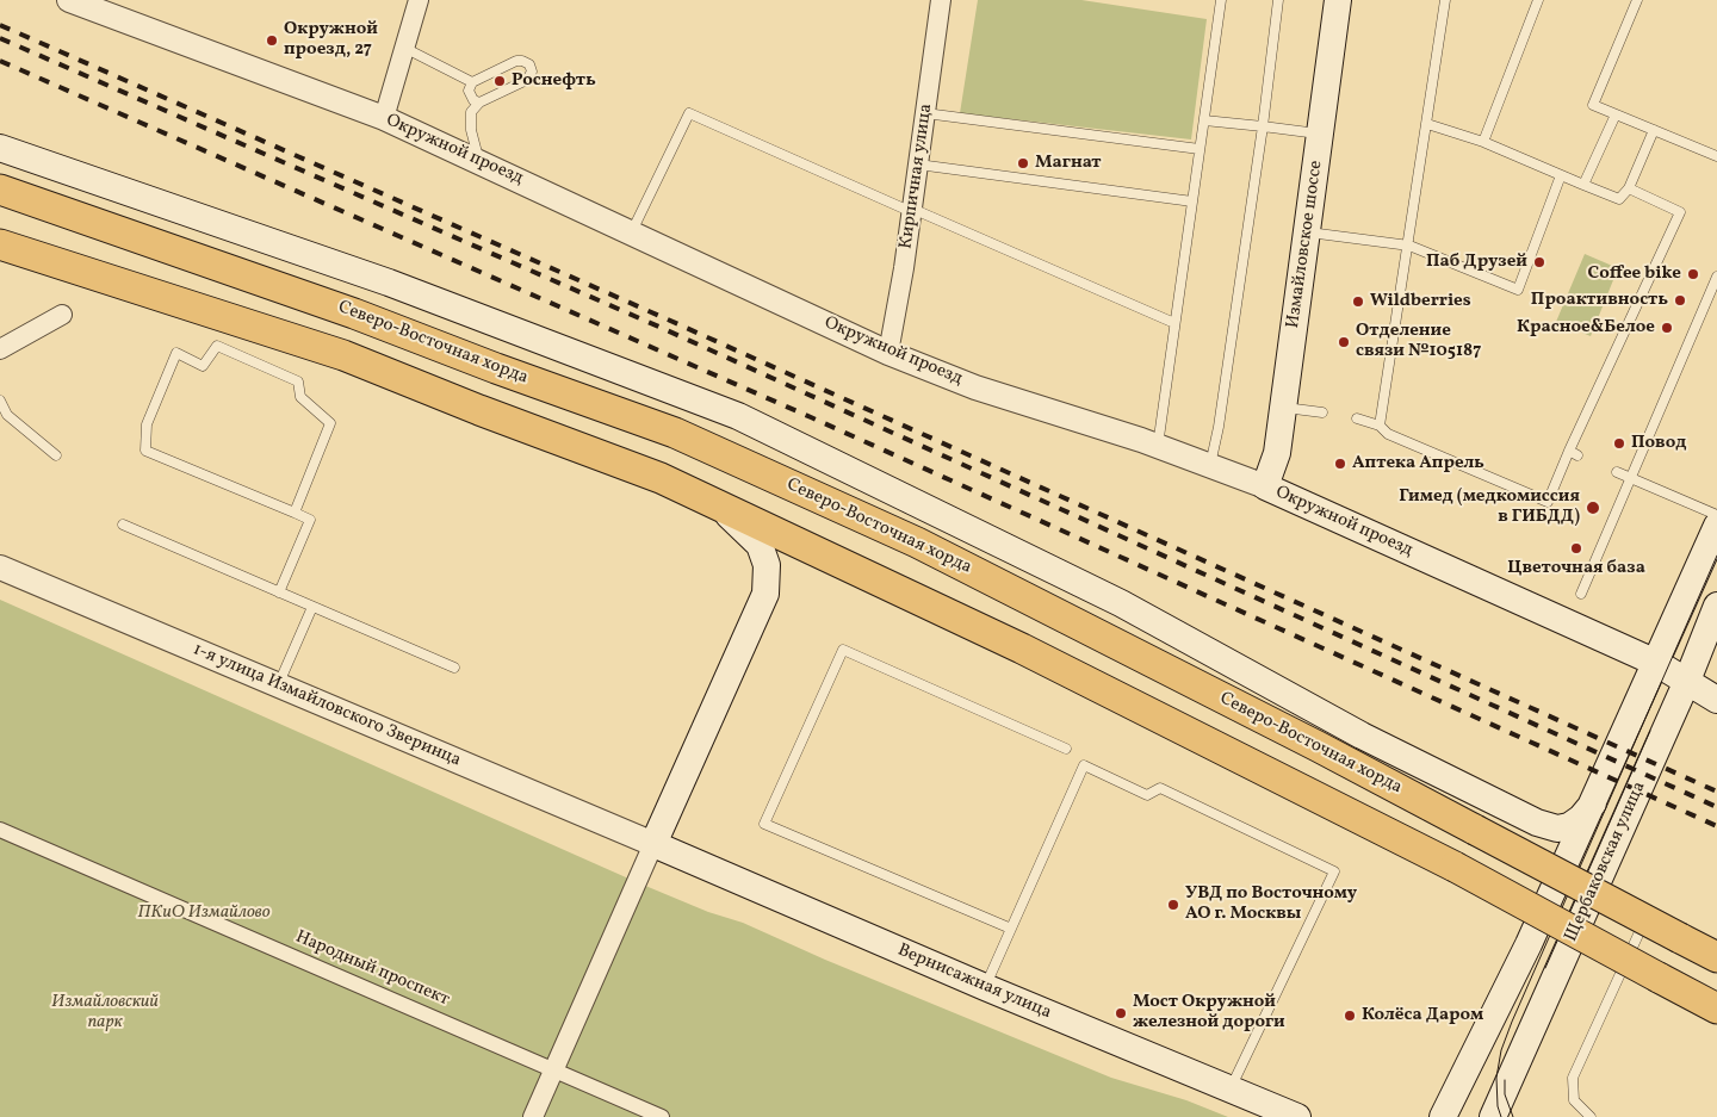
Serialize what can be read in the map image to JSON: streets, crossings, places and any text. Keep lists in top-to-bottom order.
{
  "streets": {
    "main road": [
      "Окружной проезд",
      "Измайловское шоссе",
      "Северо-Восточная хорда",
      "Щербаковская улица",
      "Вернисажная улица"
    ],
    "street": ["Кирпичная улица", "1-я улица Измайловского Зверинца", "Народный проспект"]
  },
  "crossings": [
    ["Окружной проезд", "Кирпичная улица"],
    ["Окружной проезд", "Измайловское шоссе"],
    ["Окружной проезд", "Щербаковская улица"],
    ["1-я улица Измайловского Зверинца", "Вернисажная улица"]
  ],
  "parks": ["ПКиО Измайлово", "Измайловский парк"],
  "places": [
    "Окружной проезд, 27",
    "Роснефть",
    "Магнат",
    "Паб Друзей",
    "Coffee bike",
    "Проактивность",
    "Wildberries",
    "Красное&Белое",
    "Отделение связи №105187",
    "Повод",
    "Аптека Апрель",
    "Гимед (медкомиссия в ГИБДД)",
    "Цветочная база",
    "УВД по Восточному АО г. Москвы",
    "Мост Окружной железной дороги",
    "Колёса Даром"
  ]
}
